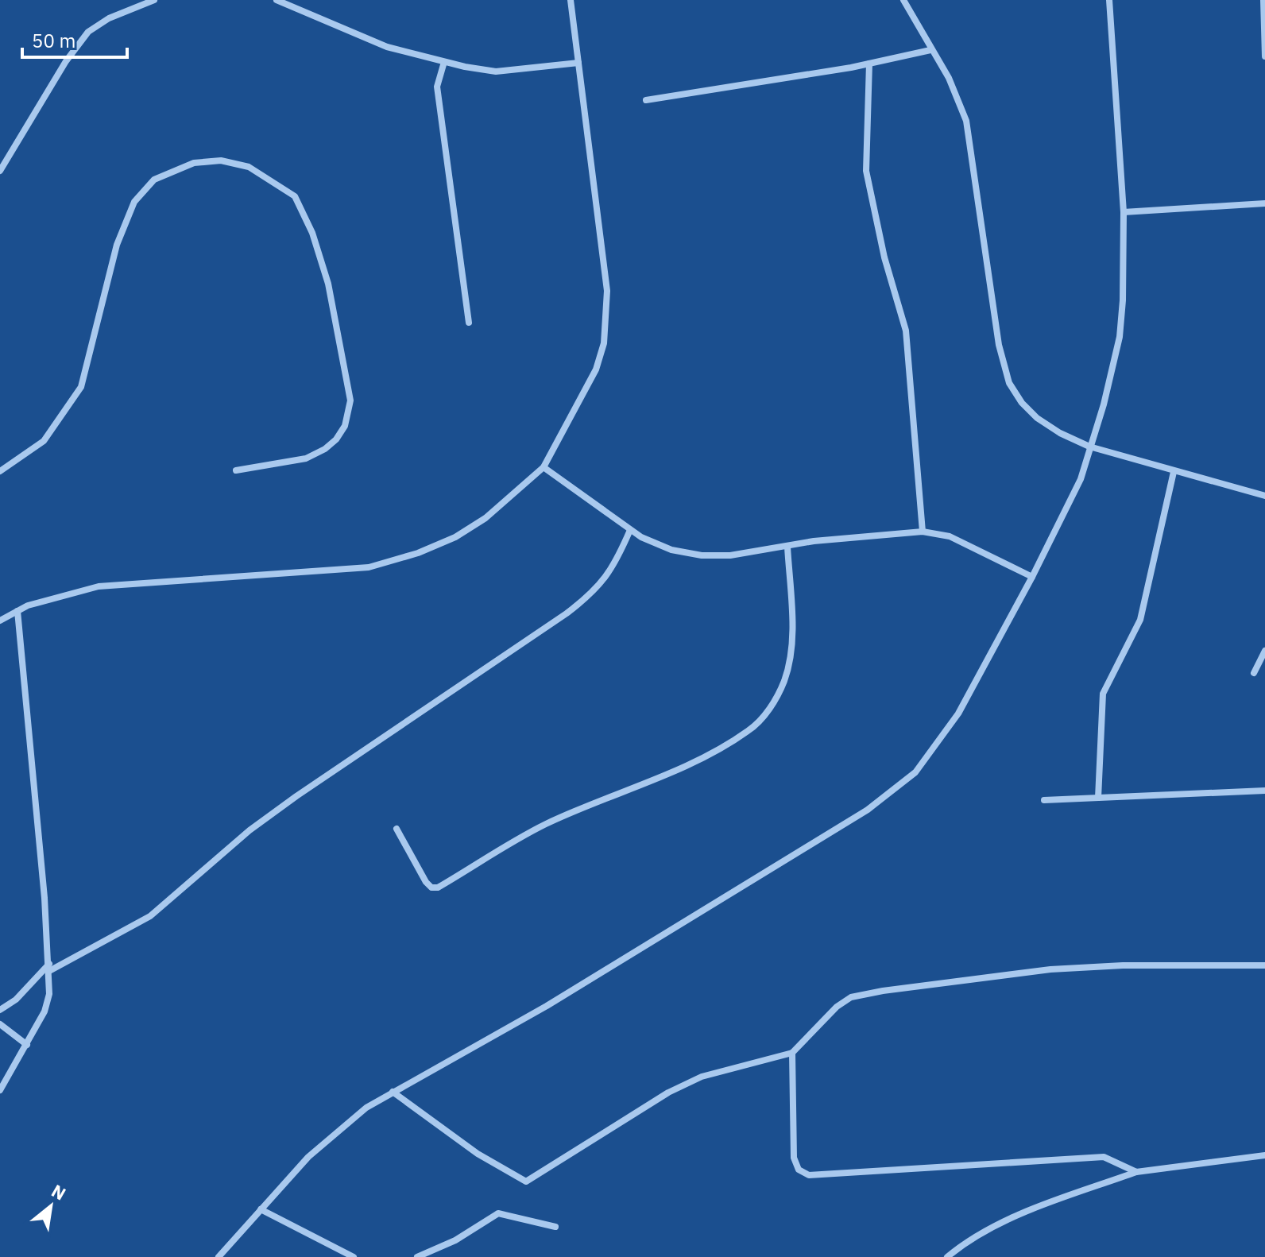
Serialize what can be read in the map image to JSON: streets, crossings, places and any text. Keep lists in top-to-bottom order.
{
  "scale_bar": "50 m",
  "north": "top right"
}
